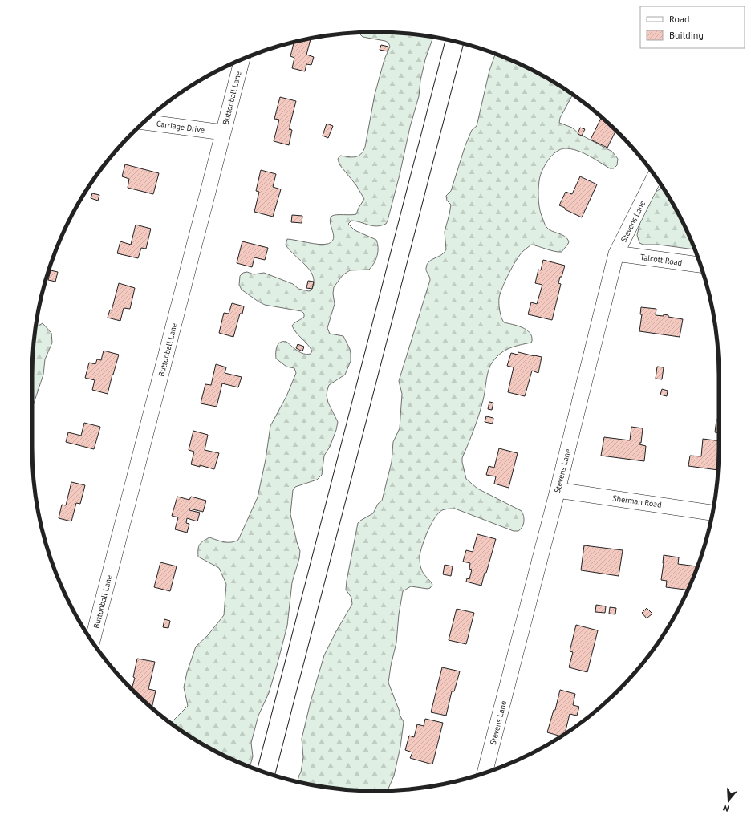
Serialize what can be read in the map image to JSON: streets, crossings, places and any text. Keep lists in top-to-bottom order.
{
  "streets": {
    "street": [
      "Buttonball Lane",
      "Carriage Drive",
      "Stevens Lane",
      "Talcott Road",
      "Sherman Road"
    ]
  },
  "crossings": [
    ["Buttonball Lane", "Carriage Drive"],
    ["Stevens Lane", "Talcott Road"],
    ["Stevens Lane", "Sherman Road"]
  ],
  "legend": ["Road", "Building"],
  "north": "bottom"
}
